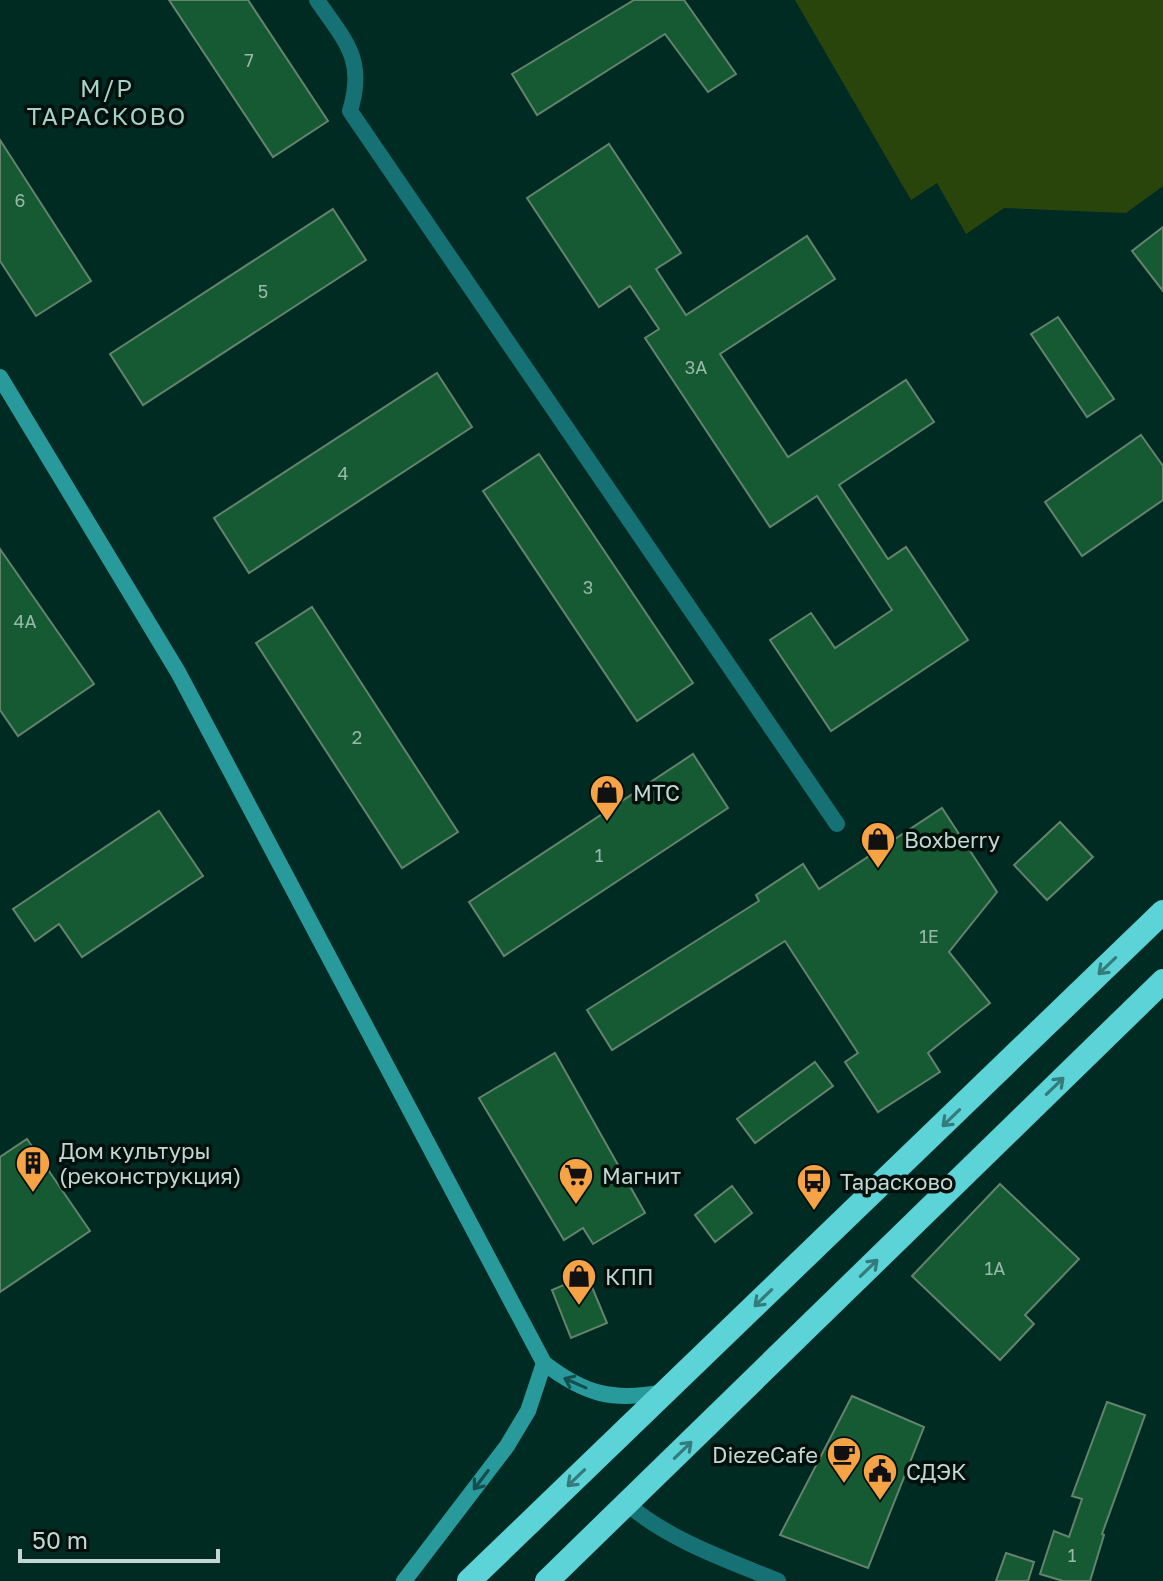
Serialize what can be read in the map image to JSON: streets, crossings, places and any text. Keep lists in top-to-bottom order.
{
  "districts": ["М/Р ТАРАСКОВО"],
  "places": {
    "shop": ["МТС", "Boxberry", "КПП"],
    "building": ["Дом культуры (реконструкция)"],
    "supermarket": ["Магнит"],
    "bus stop": ["Тарасково"],
    "cafe": ["DiezeCafe"],
    "public building": ["СДЭК"]
  },
  "house_numbers": [
    "7",
    "6",
    "5",
    "3А",
    "4",
    "3",
    "4А",
    "2",
    "1",
    "1Е",
    "1А",
    "1"
  ],
  "scale_bar": "50 m"
}
